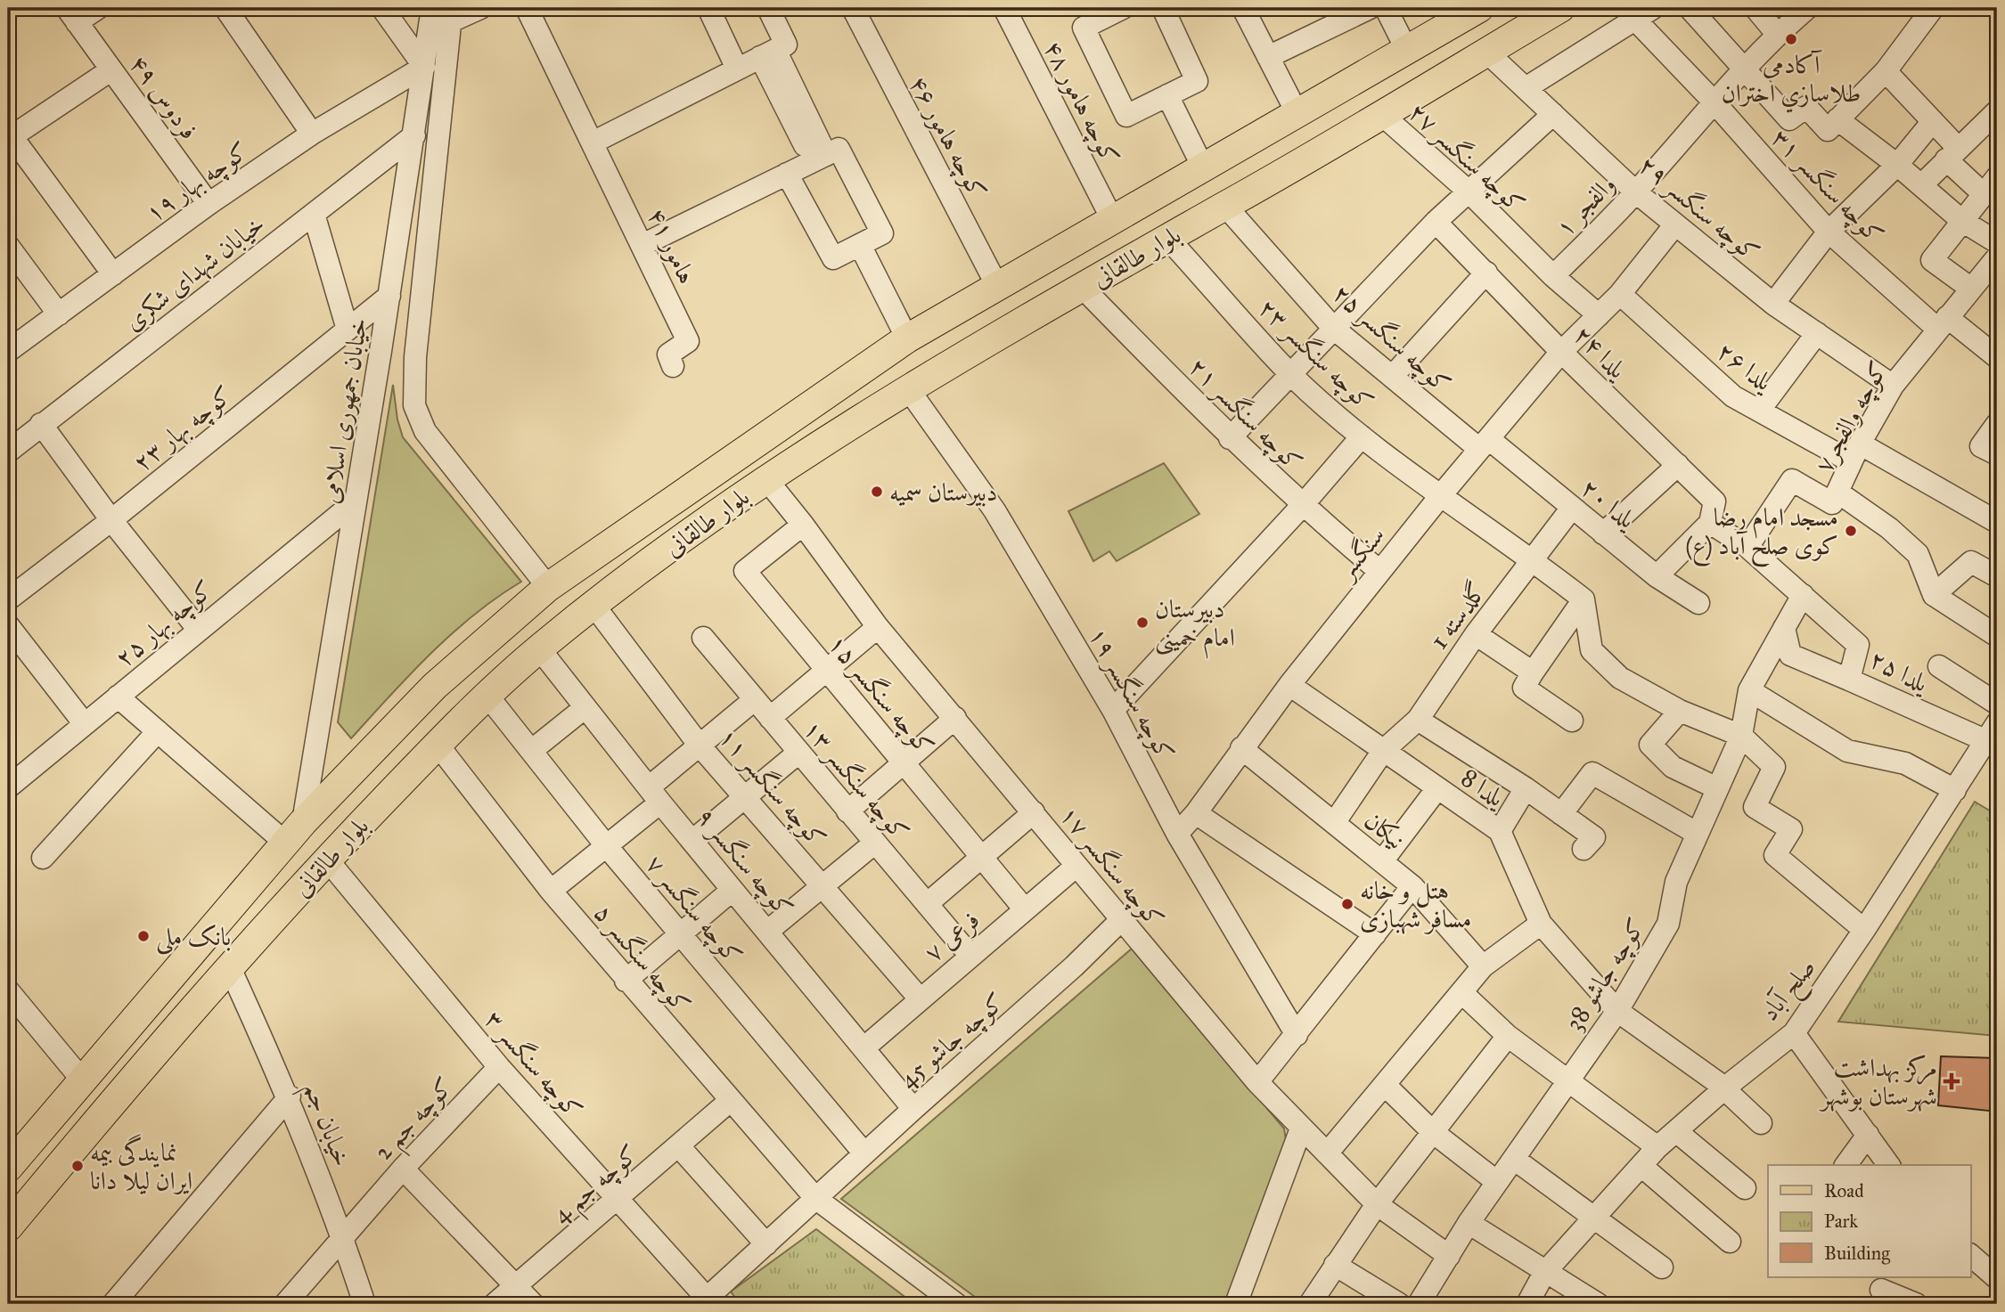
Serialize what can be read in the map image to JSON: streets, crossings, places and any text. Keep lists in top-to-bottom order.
{
  "streets": {
    "main road": ["بلوار طالقانی"],
    "street": [
      "فردوس ۴۹",
      "کوچه هامور ۴۸",
      "کوچه هامور ۴۶",
      "کوچه سنگسر ۲۷",
      "کوچه بهار ۱۹",
      "کوچه سنگسر ۳۱",
      "والفجر ۱",
      "کوچه سنگسر ۲۹",
      "هامور ۴۱",
      "خیابان شهدای شکری",
      "کوچه سنگسر ۲۵",
      "یلدا ۲۴",
      "کوچه سنگسر ۲۳",
      "یلدا ۲۶",
      "خیابان جمهوری اسلامی",
      "کوچه سنگسر ۲۱",
      "کوچه والفجر۷",
      "کوچه بهار ۲۳",
      "یلدا ۲۰",
      "سنگسر",
      "گلدسته 1",
      "کوچه بهار ۲۵",
      "یلدا ۲۵",
      "کوچه سنگسر ۱۹",
      "کوچه سنگسر ۱۵",
      "کوچه سنگسر ۱۳",
      "کوچه سنگسر ۱۱",
      "یلدا 8",
      "نیکان",
      "کوچه سنگسر ۹",
      "کوچه سنگسر ۱۷",
      "کوچه سنگسر ۷",
      "فرعی ۷",
      "کوچه سنگسر ۵",
      "کوچه جاشو 38",
      "صلح آباد",
      "کوچه جاشو 45",
      "کوچه سنگسر ۳",
      "کوچه جم 2",
      "خیابان جم",
      "کوچه جم 4"
    ]
  },
  "crossings": [
    ["فردوس ۴۹", "کوچه بهار ۱۹"],
    ["کوچه هامور ۴۸", "بلوار طالقانی"],
    ["کوچه هامور ۴۶", "بلوار طالقانی"],
    ["کوچه سنگسر ۲۷", "والفجر ۱"],
    ["کوچه سنگسر ۲۷", "بلوار طالقانی"],
    ["کوچه سنگسر ۲۷", "سنگسر"],
    ["کوچه بهار ۱۹", "خیابان جمهوری اسلامی"],
    ["کوچه سنگسر ۳۱", "والفجر ۱"],
    ["کوچه سنگسر ۳۱", "کوچه والفجر۷"],
    ["والفجر ۱", "کوچه سنگسر ۲۹"],
    ["کوچه سنگسر ۲۹", "بلوار طالقانی"],
    ["کوچه سنگسر ۲۹", "کوچه والفجر۷"],
    ["کوچه سنگسر ۲۹", "سنگسر"],
    ["بلوار طالقانی", "کوچه سنگسر ۲۵"],
    ["بلوار طالقانی", "کوچه سنگسر ۲۳"],
    ["بلوار طالقانی", "خیابان جمهوری اسلامی"],
    ["بلوار طالقانی", "کوچه سنگسر ۲۱"],
    ["بلوار طالقانی", "کوچه سنگسر ۱۹"],
    ["بلوار طالقانی", "کوچه سنگسر ۱۱"],
    ["بلوار طالقانی", "کوچه سنگسر ۹"],
    ["بلوار طالقانی", "کوچه سنگسر ۱۷"],
    ["بلوار طالقانی", "کوچه سنگسر ۷"],
    ["بلوار طالقانی", "کوچه سنگسر ۵"],
    ["بلوار طالقانی", "کوچه سنگسر ۳"],
    ["بلوار طالقانی", "خیابان جم"],
    ["خیابان شهدای شکری", "خیابان جمهوری اسلامی"],
    ["کوچه سنگسر ۲۵", "یلدا ۲۰"],
    ["کوچه سنگسر ۲۵", "سنگسر"],
    ["یلدا ۲۴", "سنگسر"],
    ["کوچه سنگسر ۲۳", "سنگسر"],
    ["کوچه سنگسر ۲۳", "گلدسته 1"],
    ["یلدا ۲۶", "کوچه والفجر۷"],
    ["یلدا ۲۶", "سنگسر"],
    ["خیابان جمهوری اسلامی", "کوچه بهار ۲۳"],
    ["خیابان جمهوری اسلامی", "کوچه بهار ۲۵"],
    ["کوچه سنگسر ۲۱", "سنگسر"],
    ["یلدا ۲۰", "سنگسر"],
    ["یلدا ۲۰", "گلدسته 1"],
    ["سنگسر", "کوچه سنگسر ۱۹"],
    ["سنگسر", "یلدا 8"],
    ["سنگسر", "نیکان"],
    ["گلدسته 1", "یلدا 8"],
    ["گلدسته 1", "نیکان"],
    ["یلدا ۲۵", "کوچه جاشو 38"],
    ["یلدا ۲۵", "صلح آباد"],
    ["کوچه سنگسر ۱۵", "کوچه سنگسر ۱۷"],
    ["کوچه سنگسر ۱۵", "فرعی ۷"],
    ["کوچه سنگسر ۱۳", "فرعی ۷"],
    ["کوچه سنگسر ۱۱", "فرعی ۷"],
    ["یلدا 8", "کوچه جاشو 38"],
    ["یلدا 8", "صلح آباد"],
    ["کوچه سنگسر ۹", "فرعی ۷"],
    ["کوچه سنگسر ۹", "کوچه جاشو 45"],
    ["کوچه سنگسر ۱۷", "فرعی ۷"],
    ["کوچه سنگسر ۱۷", "کوچه جاشو 38"],
    ["کوچه سنگسر ۱۷", "کوچه جاشو 45"],
    ["کوچه سنگسر ۷", "کوچه جاشو 45"],
    ["کوچه سنگسر ۵", "کوچه جاشو 45"],
    ["کوچه سنگسر ۵", "کوچه جم 4"],
    ["کوچه جاشو 45", "کوچه سنگسر ۳"],
    ["کوچه سنگسر ۳", "کوچه جم 2"],
    ["کوچه سنگسر ۳", "کوچه جم 4"],
    ["کوچه جم 2", "خیابان جم"]
  ],
  "places": {
    "other": [
      "آكادمى طلاسازي اختران",
      "دبیرستان سمیه",
      "مسجد امام رضا (ع) کوی صلح آباد",
      "دبیرستان امام خمینی",
      "هتل و خانه مسافر شهبازی",
      "بانک ملی",
      "نمایندگی بیمه ایران لیلا دانا"
    ],
    "health": ["مرکز بهداشت شهرستان بوشهر"]
  },
  "legend": ["Road", "Park", "Building"]
}
